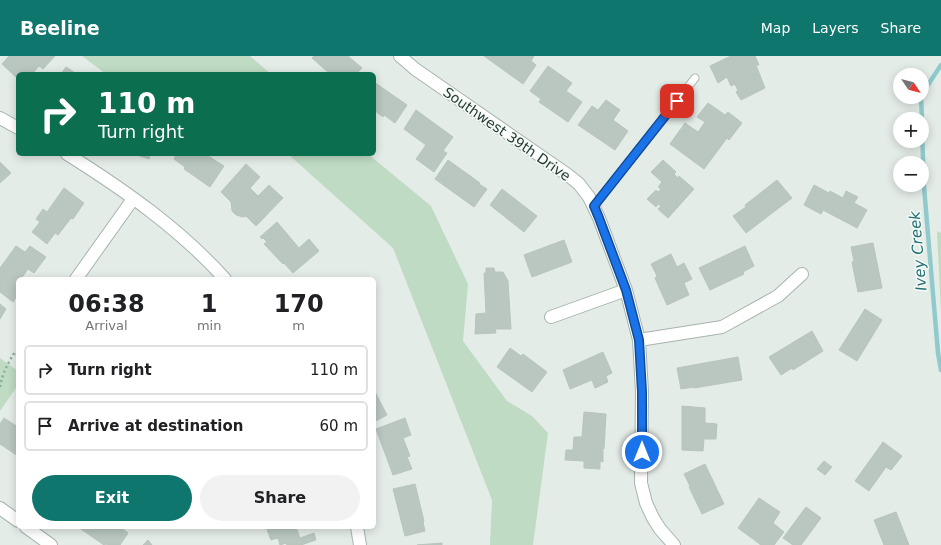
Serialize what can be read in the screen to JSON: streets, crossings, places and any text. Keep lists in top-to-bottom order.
{
  "streets": {
    "street": ["Southwest 39th Drive"]
  },
  "water": ["Ivey Creek"],
  "north": "bottom right",
  "page": {
    "header": "Beeline",
    "nav": ["Map", "Layers", "Share"],
    "map_buttons": ["+", "−"],
    "turn": ["110 m", "Turn right"],
    "eta": [
      "06:38",
      "Arrival",
      "1",
      "min",
      "170",
      "m"
    ],
    "list": [
      {
        "name": "Turn right",
        "value": "110 m"
      },
      {
        "name": "Arrive at destination",
        "value": "60 m"
      }
    ],
    "buttons": ["Exit", "Share"]
  }
}
